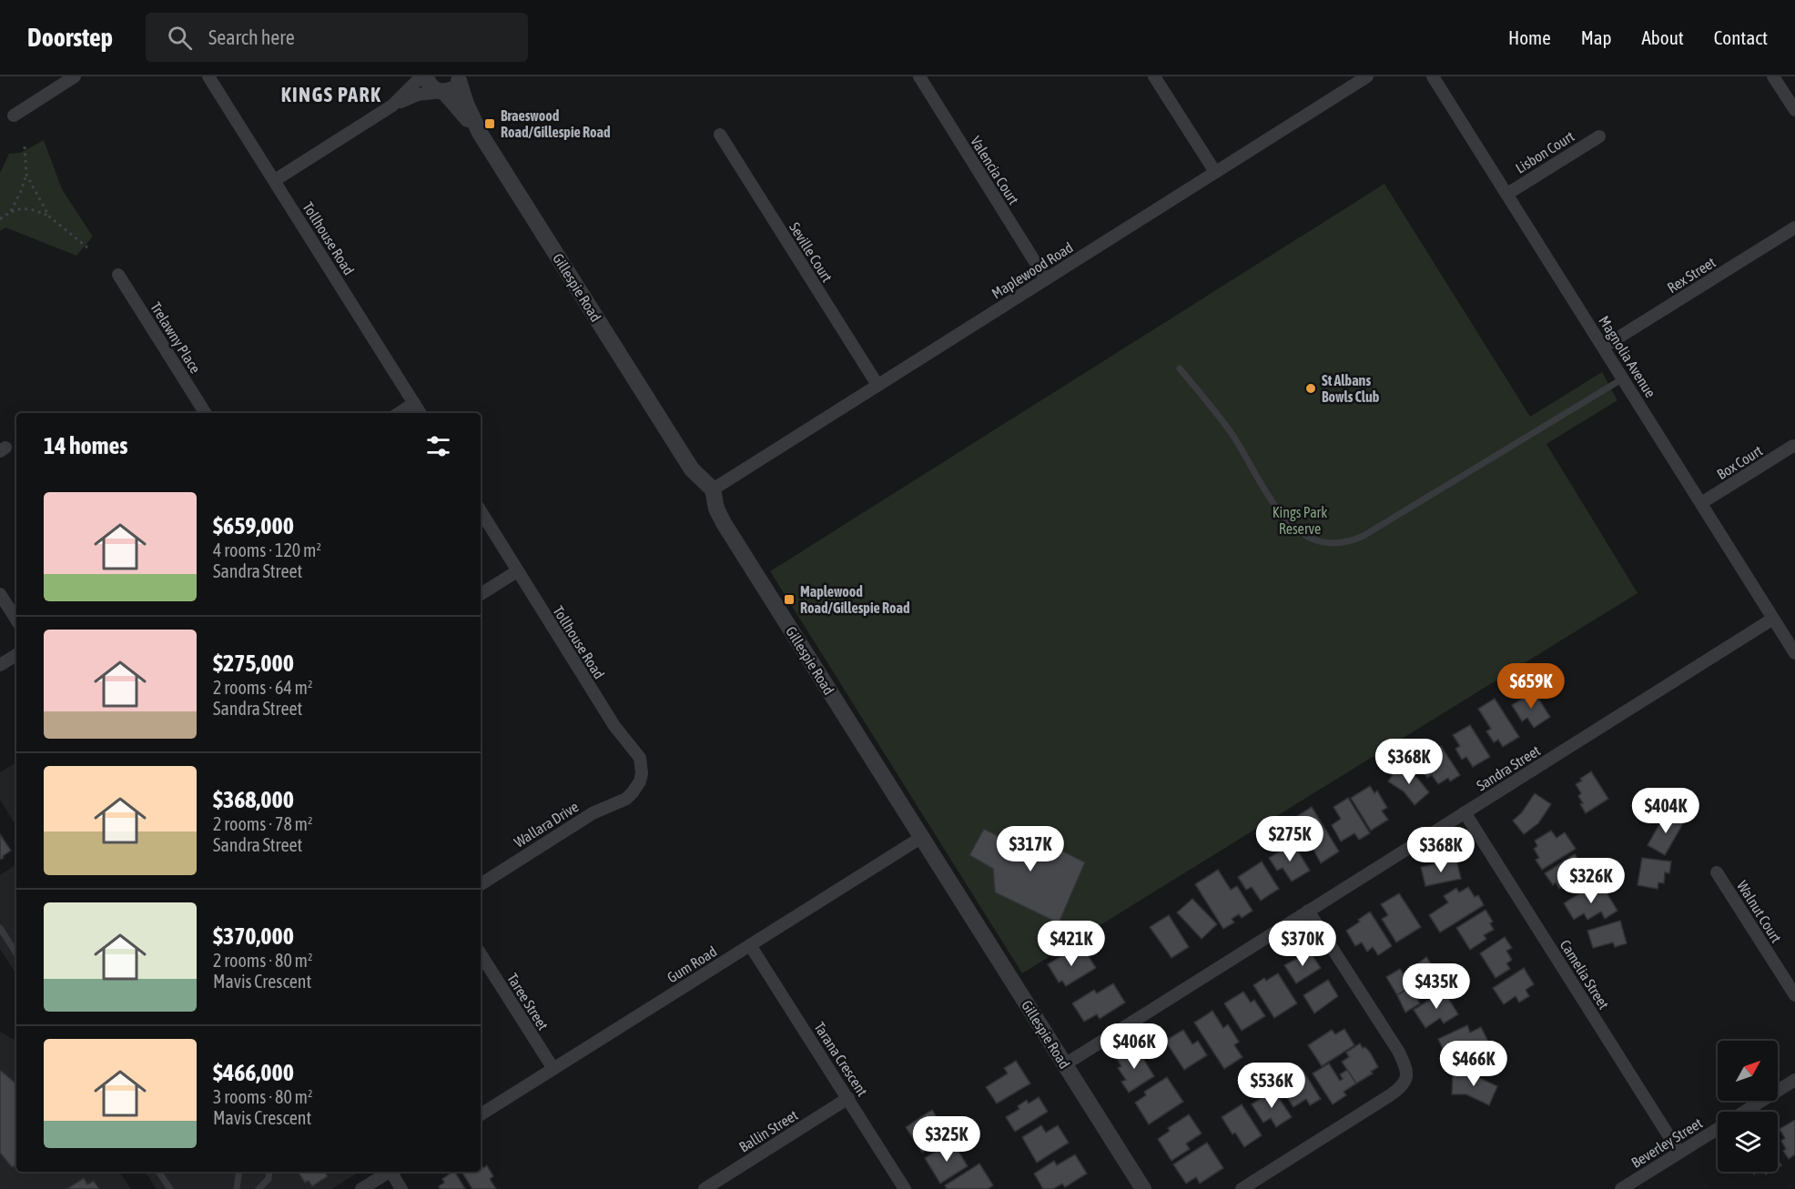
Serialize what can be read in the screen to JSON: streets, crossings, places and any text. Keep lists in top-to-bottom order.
{
  "streets": {
    "street": [
      "Lisbon Court",
      "Valencia Court",
      "Tollhouse Road",
      "Seville Court",
      "Maplewood Road",
      "Rex Street",
      "Gillespie Road",
      "Trelawny Place",
      "Magnolia Avenue",
      "Box Court",
      "Sandra Street",
      "Wallara Drive",
      "Walnut Court",
      "Gum Road",
      "Camelia Street",
      "Taree Street",
      "Tarana Crescent",
      "Ballin Street",
      "Beverley Street"
    ]
  },
  "crossings": [
    ["Lisbon Court", "Magnolia Avenue"],
    ["Valencia Court", "Maplewood Road"],
    ["Tollhouse Road", "Wallara Drive"],
    ["Seville Court", "Maplewood Road"],
    ["Maplewood Road", "Gillespie Road"],
    ["Rex Street", "Magnolia Avenue"],
    ["Gillespie Road", "Sandra Street"],
    ["Gillespie Road", "Gum Road"],
    ["Magnolia Avenue", "Box Court"],
    ["Magnolia Avenue", "Sandra Street"],
    ["Sandra Street", "Camelia Street"],
    ["Gum Road", "Taree Street"],
    ["Gum Road", "Tarana Crescent"],
    ["Camelia Street", "Beverley Street"],
    ["Tarana Crescent", "Ballin Street"]
  ],
  "districts": ["KINGS PARK"],
  "parks": ["Kings Park Reserve"],
  "places": {
    "transit": ["Braeswood Road/Gillespie Road", "Maplewood Road/Gillespie Road"],
    "other": ["St Albans Bowls Club"]
  },
  "north": "top right",
  "page": {
    "header": "Doorstep",
    "search": "Search here",
    "nav": [
      "Home",
      "Map",
      "About",
      "Contact"
    ],
    "heading": "14 homes",
    "list": [
      {
        "name": "$659,000",
        "note": "4 rooms · 120 m² · Sandra Street"
      },
      {
        "name": "$275,000",
        "note": "2 rooms · 64 m² · Sandra Street"
      },
      {
        "name": "$368,000",
        "note": "2 rooms · 78 m² · Sandra Street"
      },
      {
        "name": "$370,000",
        "note": "2 rooms · 80 m² · Mavis Crescent"
      },
      {
        "name": "$466,000",
        "note": "3 rooms · 80 m² · Mavis Crescent"
      }
    ],
    "price": [
      "$659K",
      "$368K",
      "$404K",
      "$275K",
      "$317K",
      "$368K",
      "$326K",
      "$421K",
      "$370K",
      "$435K",
      "$406K",
      "$466K",
      "$536K",
      "$325K"
    ]
  }
}
